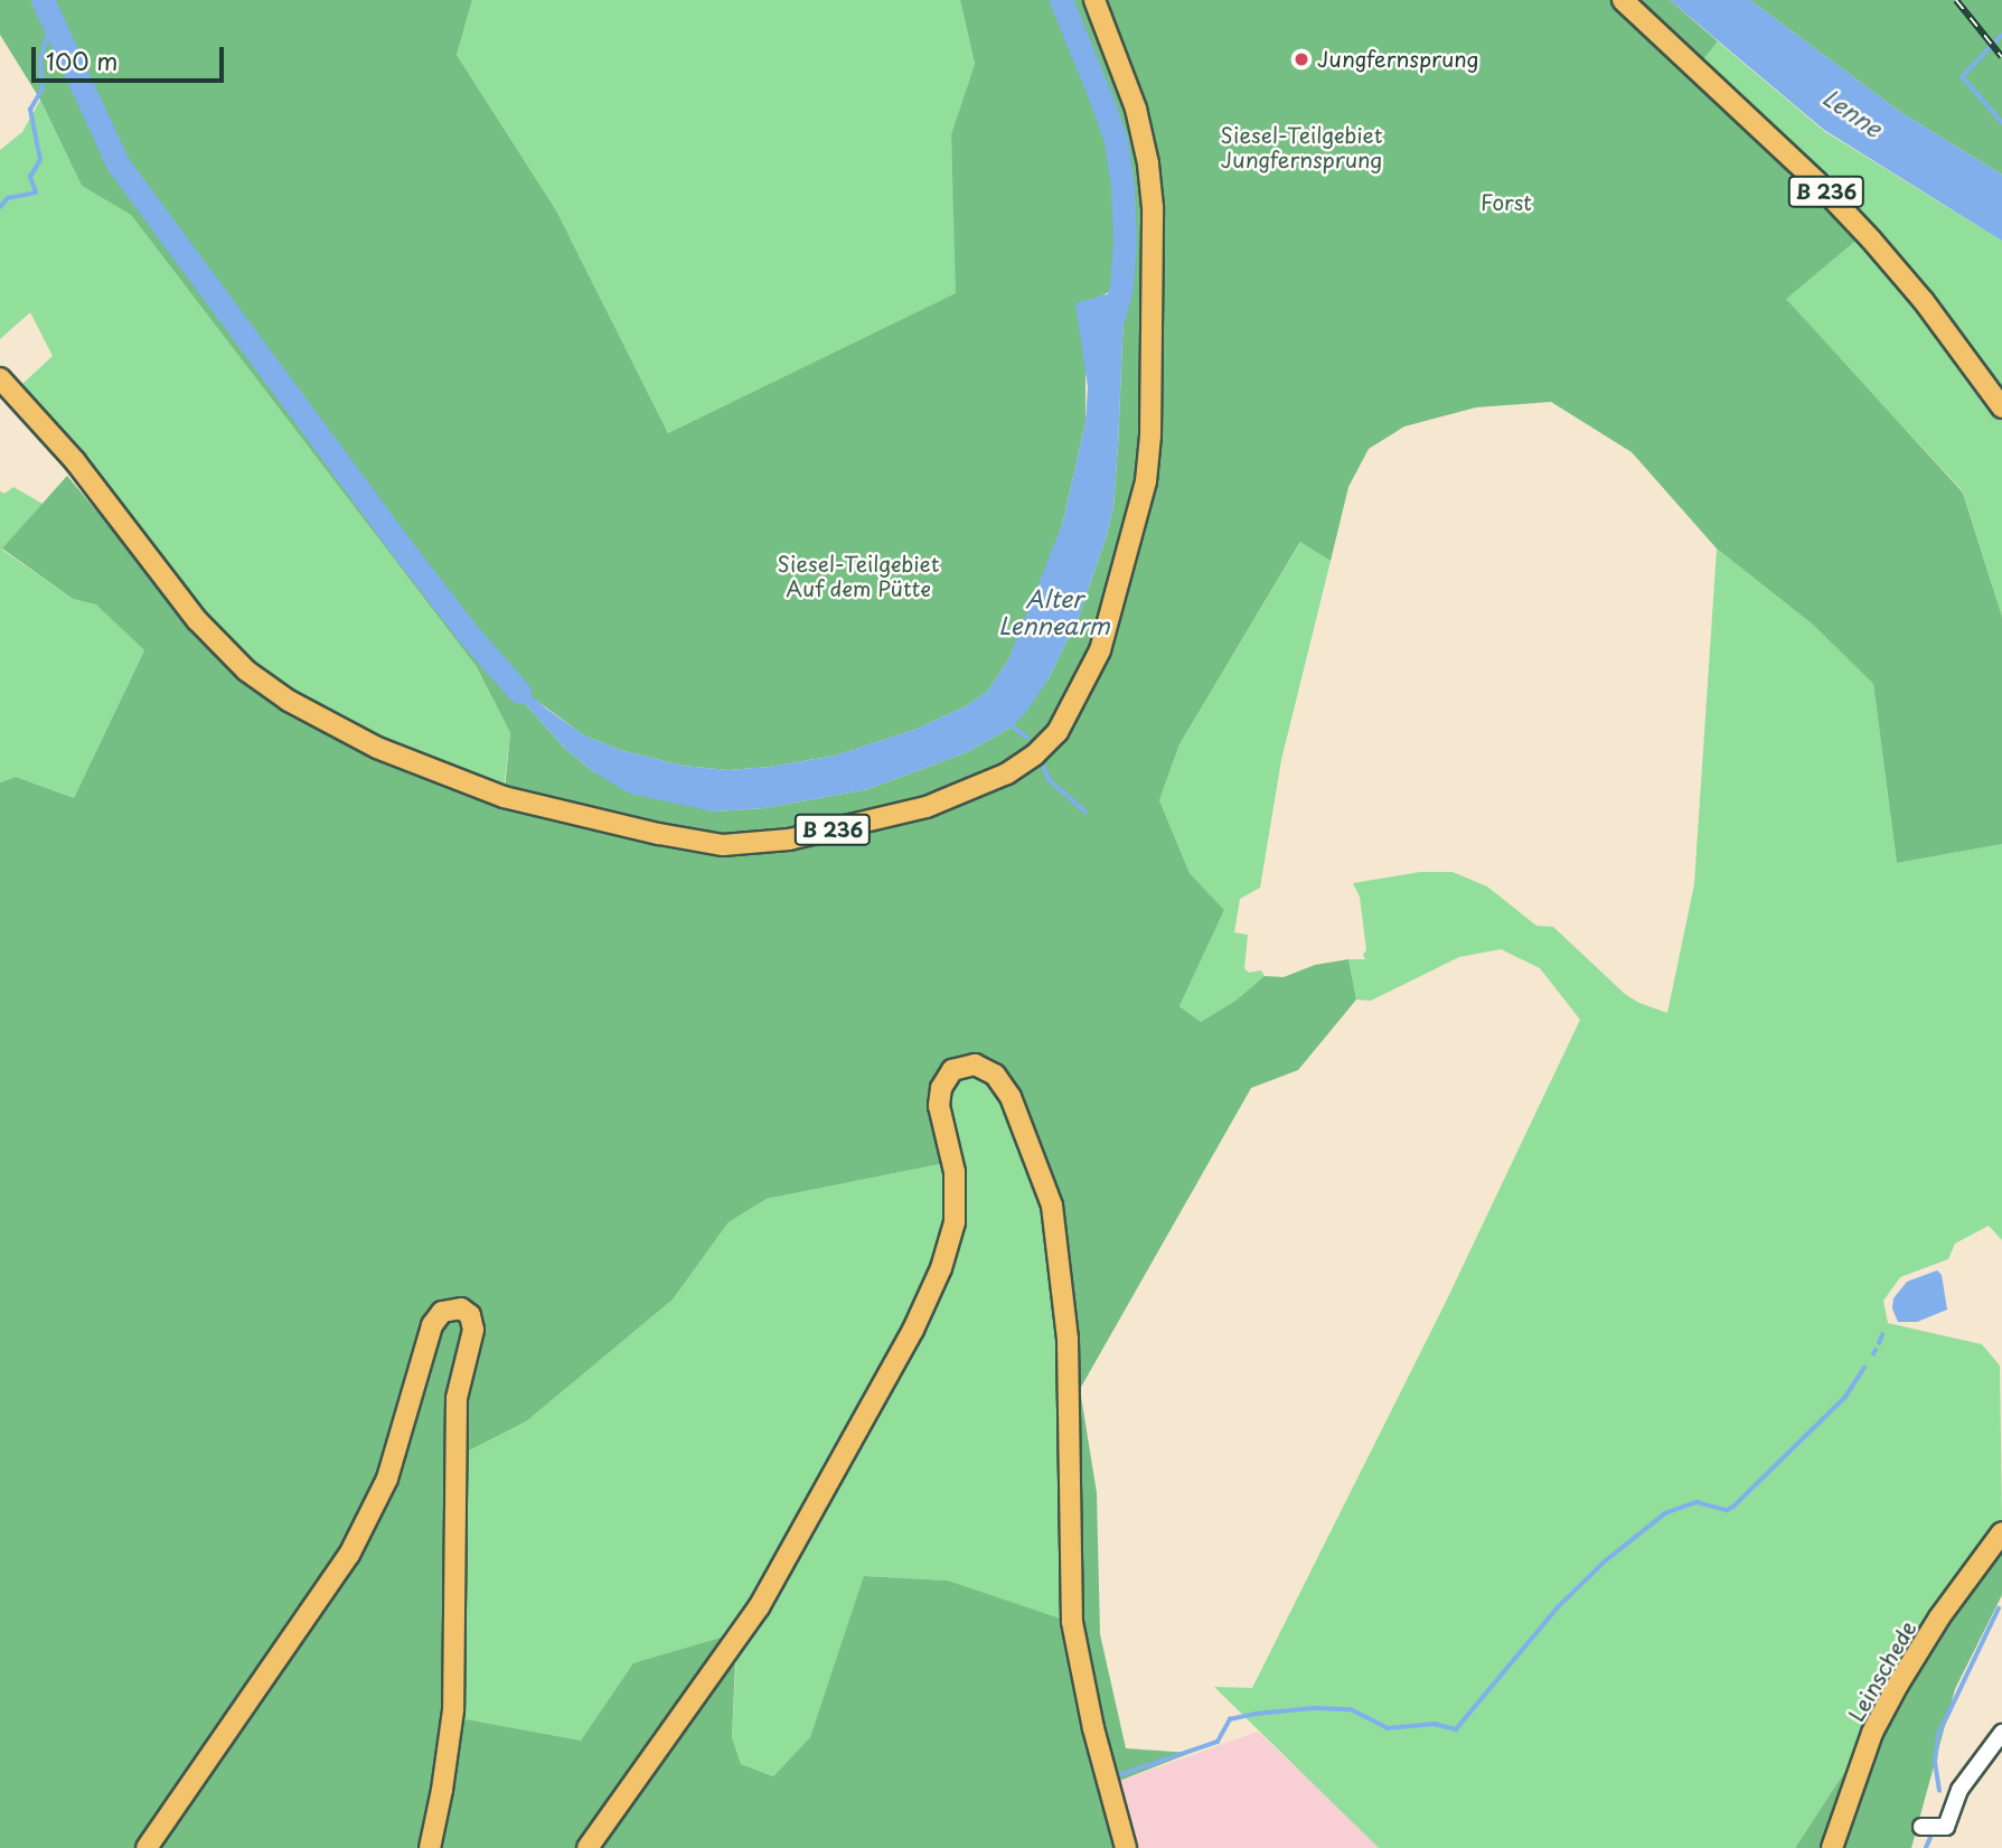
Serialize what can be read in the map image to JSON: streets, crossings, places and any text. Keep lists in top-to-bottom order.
{
  "streets": {
    "main road": ["B 236", "Leinschede"]
  },
  "water": ["Lenne", "Alter Lennearm"],
  "parks": ["Siesel-Teilgebiet Jungfernsprung", "Forst", "Siesel-Teilgebiet Auf dem Pütte"],
  "places": ["Jungfernsprung"],
  "scale_bar": "100 m"
}
